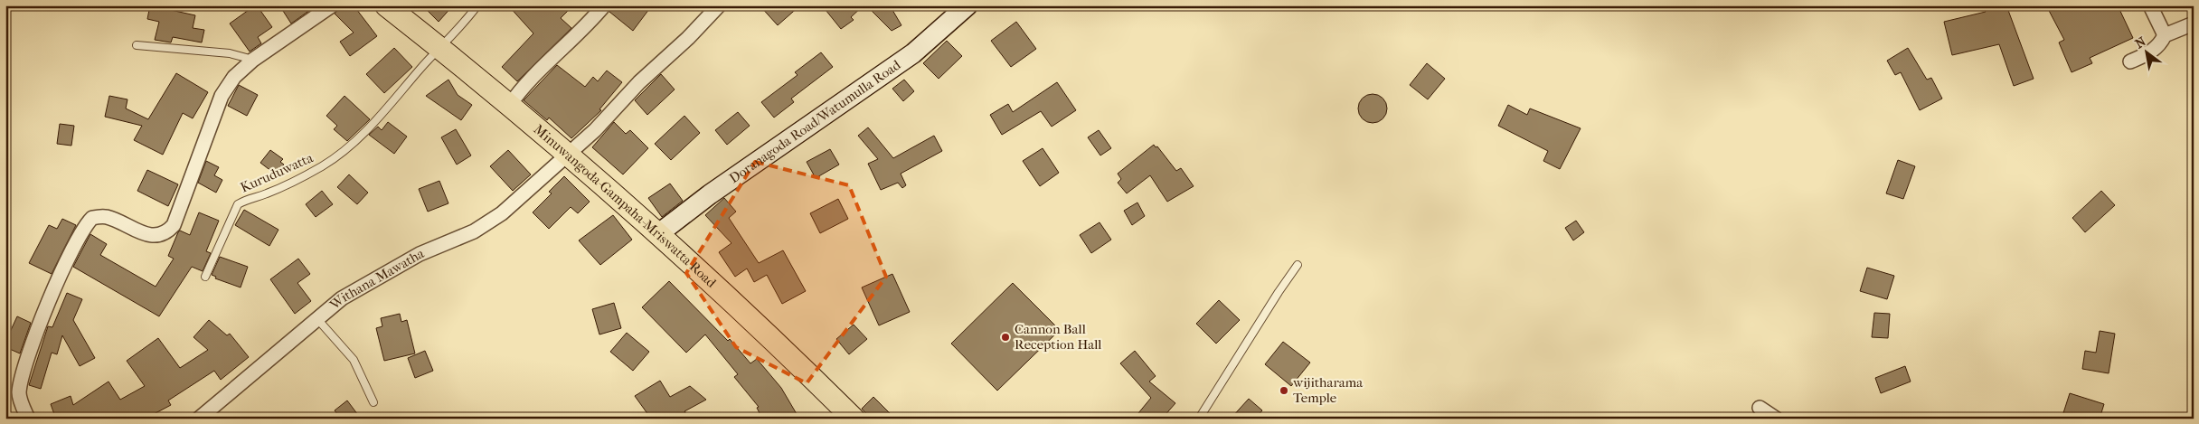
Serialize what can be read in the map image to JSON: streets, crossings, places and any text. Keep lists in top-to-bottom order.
{
  "streets": {
    "main road": ["Minuwangoda-Gampaha-Mriswatta Road"],
    "street": ["Doranagoda Road/Watumulla Road", "Withana Mawatha"],
    "lane": ["Kuruduwatta"]
  },
  "crossings": [
    ["Doranagoda Road/Watumulla Road", "Minuwangoda-Gampaha-Mriswatta Road"],
    ["Kuruduwatta", "Minuwangoda-Gampaha-Mriswatta Road"],
    ["Minuwangoda-Gampaha-Mriswatta Road", "Withana Mawatha"]
  ],
  "places": ["Cannon Ball Reception Hall", "wijitharama Temple"],
  "north": "top left"
}
